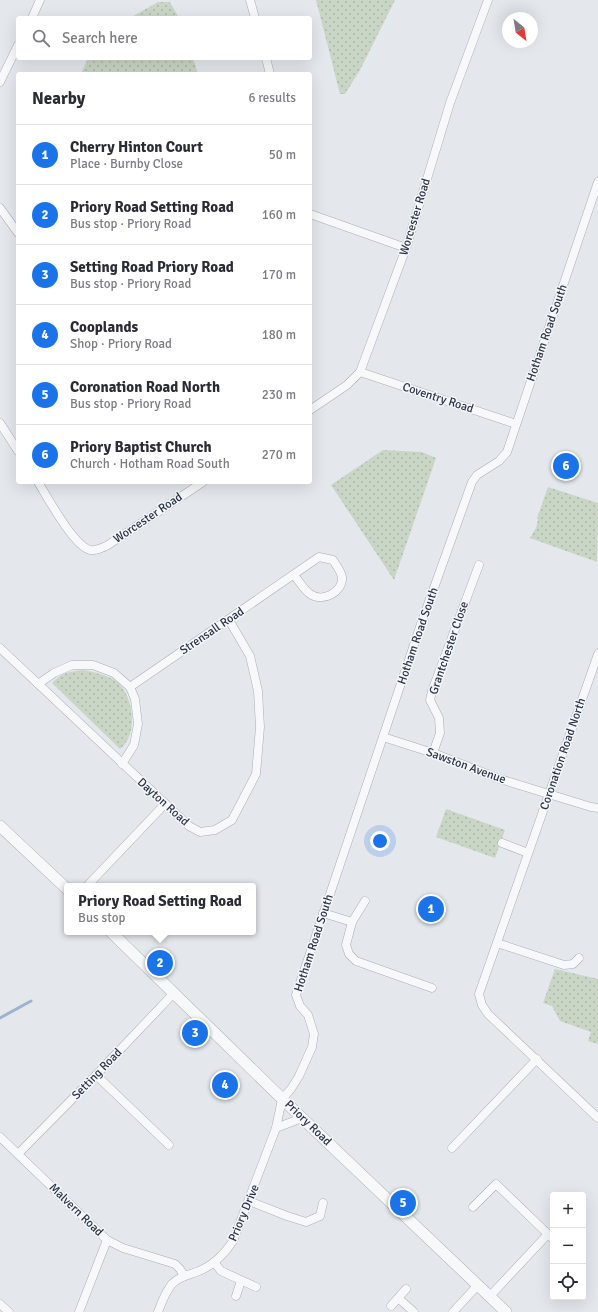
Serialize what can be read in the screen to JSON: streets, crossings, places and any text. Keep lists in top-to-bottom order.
{
  "streets": {
    "street": [
      "Worcester Road",
      "Hotham Road South",
      "Coventry Road",
      "Strensall Road",
      "Grantchester Close",
      "Coronation Road North",
      "Sawston Avenue",
      "Dayton Road",
      "Setting Road",
      "Priory Road",
      "Malvern Road",
      "Priory Drive"
    ]
  },
  "crossings": [
    ["Worcester Road", "Coventry Road"],
    ["Hotham Road South", "Coventry Road"],
    ["Hotham Road South", "Sawston Avenue"],
    ["Hotham Road South", "Priory Road"],
    ["Hotham Road South", "Priory Drive"],
    ["Strensall Road", "Dayton Road"],
    ["Grantchester Close", "Sawston Avenue"],
    ["Coronation Road North", "Sawston Avenue"],
    ["Setting Road", "Priory Road"],
    ["Setting Road", "Malvern Road"],
    ["Priory Road", "Priory Drive"],
    ["Malvern Road", "Priory Drive"]
  ],
  "north": "bottom right",
  "page": {
    "search": "Search here",
    "heading": ["Nearby", "6 results"],
    "list": [
      {
        "mark": "1",
        "name": "Cherry Hinton Court",
        "note": "Place · Burnby Close",
        "value": "50 m"
      },
      {
        "mark": "2",
        "name": "Priory Road Setting Road",
        "note": "Bus stop · Priory Road",
        "value": "160 m"
      },
      {
        "mark": "3",
        "name": "Setting Road Priory Road",
        "note": "Bus stop · Priory Road",
        "value": "170 m"
      },
      {
        "mark": "4",
        "name": "Cooplands",
        "note": "Shop · Priory Road",
        "value": "180 m"
      },
      {
        "mark": "5",
        "name": "Coronation Road North",
        "note": "Bus stop · Priory Road",
        "value": "230 m"
      },
      {
        "mark": "6",
        "name": "Priory Baptist Church",
        "note": "Church · Hotham Road South",
        "value": "270 m"
      }
    ],
    "pins": [
      "6",
      "1",
      "2",
      "3",
      "4",
      "5"
    ],
    "popup": ["Priory Road Setting Road", "Bus stop"],
    "map_buttons": ["+", "−"]
  }
}
